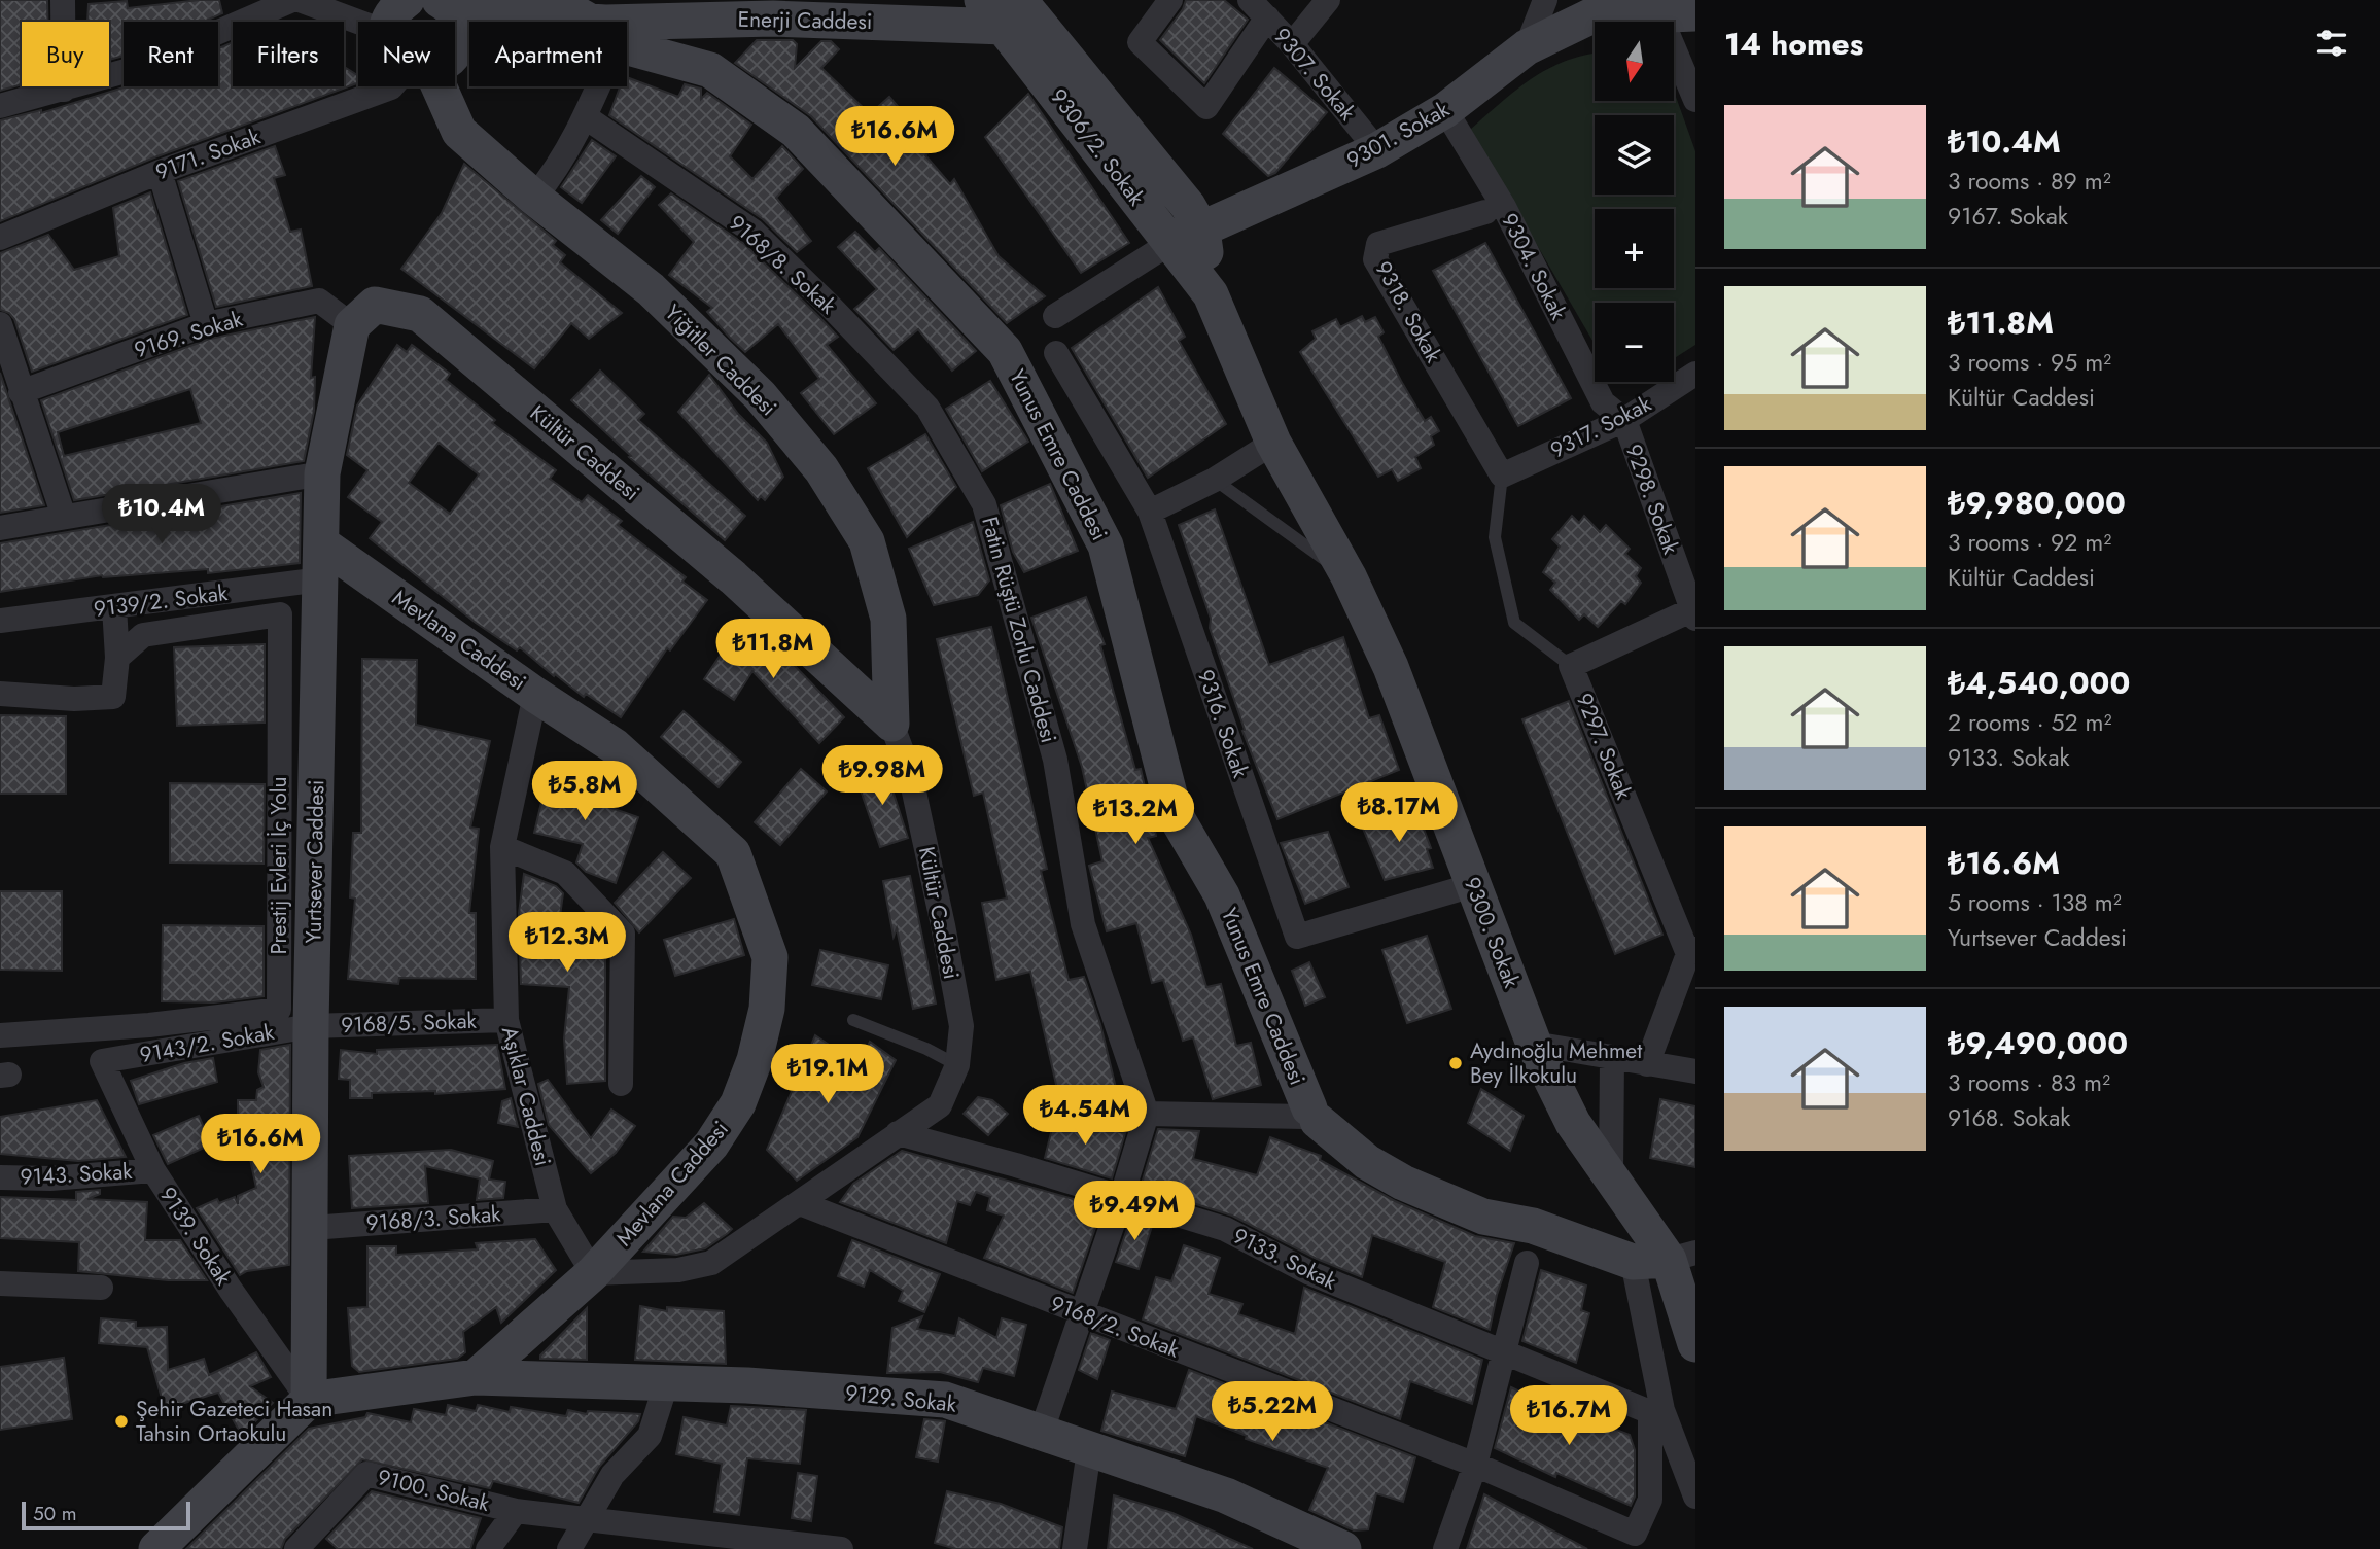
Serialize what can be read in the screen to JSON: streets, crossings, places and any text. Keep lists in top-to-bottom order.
{
  "streets": {
    "main road": [
      "Enerji Caddesi",
      "9301. Sokak",
      "9306/2. Sokak",
      "Yiğitler Caddesi",
      "Kültür Caddesi",
      "Yunus Emre Caddesi",
      "Mevlana Caddesi",
      "Yurtsever Caddesi",
      "9300. Sokak",
      "9129. Sokak"
    ],
    "street": [
      "9307. Sokak",
      "9171. Sokak",
      "9168/8. Sokak",
      "9304. Sokak",
      "9318. Sokak",
      "9169. Sokak",
      "9317. Sokak",
      "9298. Sokak",
      "9139/2. Sokak",
      "Fatin Rüştü Zorlu Caddesi",
      "9316. Sokak",
      "9297. Sokak",
      "Prestij Evleri İç Yolu",
      "9168/5. Sokak",
      "9143/2. Sokak",
      "Aşıklar Caddesi",
      "9143. Sokak",
      "9168/3. Sokak",
      "9139. Sokak",
      "9133. Sokak",
      "9168/2. Sokak",
      "9100. Sokak"
    ]
  },
  "crossings": [
    ["Enerji Caddesi", "9306/2. Sokak"],
    ["9307. Sokak", "9301. Sokak"],
    ["9301. Sokak", "9306/2. Sokak"],
    ["9301. Sokak", "9304. Sokak"],
    ["9306/2. Sokak", "9300. Sokak"],
    ["9168/8. Sokak", "Fatin Rüştü Zorlu Caddesi"],
    ["9304. Sokak", "9317. Sokak"],
    ["9304. Sokak", "9298. Sokak"],
    ["9318. Sokak", "9317. Sokak"],
    ["9169. Sokak", "Kültür Caddesi"],
    ["9169. Sokak", "Yurtsever Caddesi"],
    ["Yiğitler Caddesi", "Kültür Caddesi"],
    ["9317. Sokak", "9298. Sokak"],
    ["Kültür Caddesi", "Mevlana Caddesi"],
    ["Kültür Caddesi", "Yurtsever Caddesi"],
    ["Kültür Caddesi", "Aşıklar Caddesi"],
    ["Kültür Caddesi", "9133. Sokak"],
    ["Kültür Caddesi", "9168/2. Sokak"],
    ["Yunus Emre Caddesi", "9300. Sokak"],
    ["9298. Sokak", "9297. Sokak"],
    ["9139/2. Sokak", "Yurtsever Caddesi"],
    ["Mevlana Caddesi", "Yurtsever Caddesi"],
    ["Mevlana Caddesi", "Aşıklar Caddesi"],
    ["Mevlana Caddesi", "9129. Sokak"],
    ["9316. Sokak", "9300. Sokak"],
    ["Yurtsever Caddesi", "9168/5. Sokak"],
    ["Yurtsever Caddesi", "9143/2. Sokak"],
    ["Yurtsever Caddesi", "9168/3. Sokak"],
    ["Yurtsever Caddesi", "9139. Sokak"],
    ["Yurtsever Caddesi", "9129. Sokak"],
    ["9168/5. Sokak", "9143/2. Sokak"],
    ["9168/5. Sokak", "Aşıklar Caddesi"],
    ["9143/2. Sokak", "9139. Sokak"],
    ["Aşıklar Caddesi", "9168/3. Sokak"],
    ["9143. Sokak", "9139. Sokak"],
    ["9139. Sokak", "9129. Sokak"],
    ["9133. Sokak", "9168/2. Sokak"]
  ],
  "places": ["Aydınoğlu Mehmet Bey İlkokulu", "Şehir Gazeteci Hasan Tahsin Ortaokulu"],
  "scale_bar": "50 m",
  "north": "bottom",
  "page": {
    "heading": "14 homes",
    "map_buttons": ["+", "−"],
    "chip": [
      "Buy",
      "Rent",
      "Filters",
      "New",
      "Apartment"
    ],
    "list": [
      {
        "name": "₺10.4M",
        "note": "3 rooms · 89 m² · 9167. Sokak"
      },
      {
        "name": "₺11.8M",
        "note": "3 rooms · 95 m² · Kültür Caddesi"
      },
      {
        "name": "₺9,980,000",
        "note": "3 rooms · 92 m² · Kültür Caddesi"
      },
      {
        "name": "₺4,540,000",
        "note": "2 rooms · 52 m² · 9133. Sokak"
      },
      {
        "name": "₺16.6M",
        "note": "5 rooms · 138 m² · Yurtsever Caddesi"
      },
      {
        "name": "₺9,490,000",
        "note": "3 rooms · 83 m² · 9168. Sokak"
      }
    ],
    "price": [
      "₺16.6M",
      "₺10.4M",
      "₺11.8M",
      "₺9.98M",
      "₺5.8M",
      "₺8.17M",
      "₺13.2M",
      "₺12.3M",
      "₺19.1M",
      "₺4.54M",
      "₺16.6M",
      "₺9.49M",
      "₺5.22M",
      "₺16.7M"
    ],
    "scale": "50 m"
  }
}
